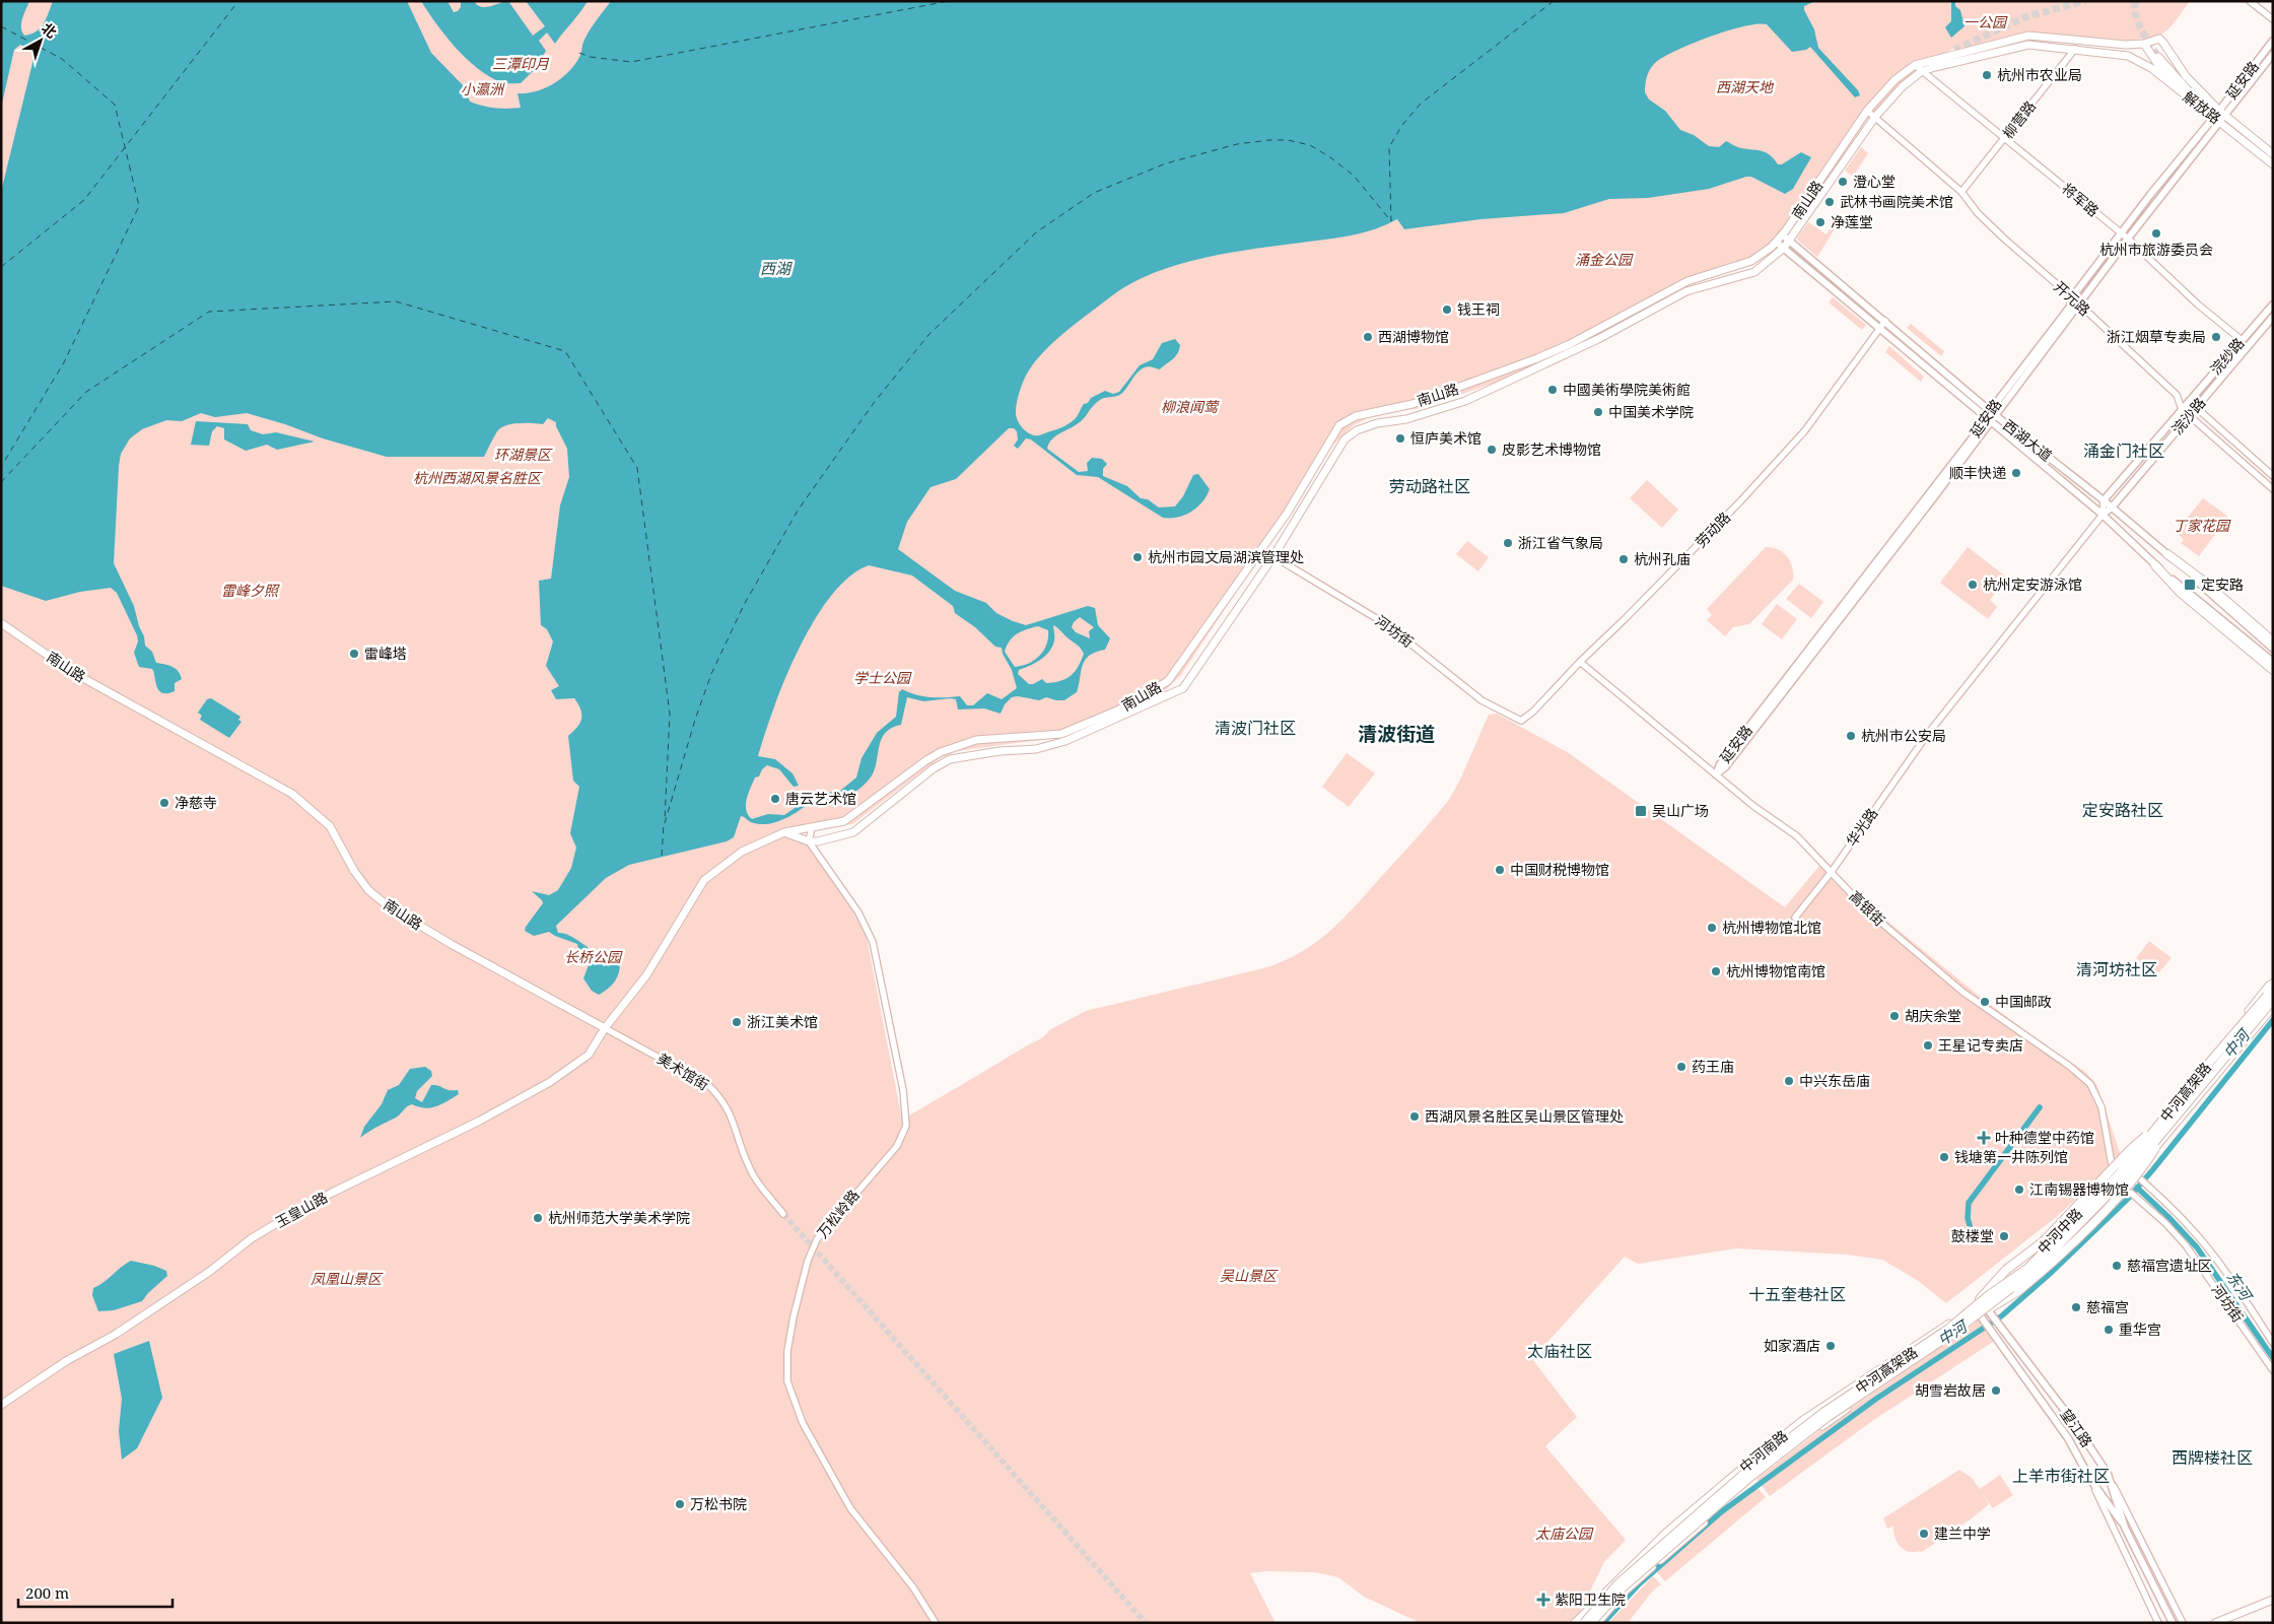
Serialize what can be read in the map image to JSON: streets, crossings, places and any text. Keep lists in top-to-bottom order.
{
  "streets": {
    "highway": ["中河高架路"],
    "main road": [
      "延安路",
      "解放路",
      "南山路",
      "浣纱路",
      "浣沙路",
      "西湖大道",
      "玉皇山路",
      "中河中路",
      "望江路",
      "中河南路"
    ],
    "street": [
      "柳营路",
      "将军路",
      "开元路",
      "劳动路",
      "河坊街",
      "华光路",
      "高银街",
      "美术馆街",
      "万松岭路"
    ]
  },
  "crossings": [
    ["延安路", "解放路"],
    ["延安路", "南山路"],
    ["延安路", "将军路"],
    ["延安路", "开元路"],
    ["延安路", "西湖大道"],
    ["延安路", "高银街"],
    ["解放路", "南山路"],
    ["柳营路", "南山路"],
    ["柳营路", "将军路"],
    ["柳营路", "开元路"],
    ["南山路", "将军路"],
    ["南山路", "开元路"],
    ["南山路", "西湖大道"],
    ["南山路", "河坊街"],
    ["南山路", "美术馆街"],
    ["南山路", "玉皇山路"],
    ["南山路", "万松岭路"],
    ["将军路", "浣纱路"],
    ["开元路", "浣纱路"],
    ["开元路", "浣沙路"],
    ["浣纱路", "西湖大道"],
    ["浣沙路", "西湖大道"],
    ["浣沙路", "华光路"],
    ["西湖大道", "劳动路"],
    ["西湖大道", "华光路"],
    ["劳动路", "河坊街"],
    ["劳动路", "高银街"],
    ["河坊街", "高银街"],
    ["河坊街", "中河中路"],
    ["华光路", "高银街"],
    ["高银街", "中河中路"],
    ["美术馆街", "玉皇山路"],
    ["中河中路", "望江路"],
    ["中河中路", "中河南路"],
    ["望江路", "中河南路"]
  ],
  "districts": [
    "涌金门社区",
    "劳动路社区",
    "清波门社区",
    "清波街道",
    "定安路社区",
    "清河坊社区",
    "十五奎巷社区",
    "太庙社区",
    "西牌楼社区",
    "上羊市街社区"
  ],
  "water": ["西湖", "中河", "东河"],
  "parks": [
    "一公园",
    "三潭印月",
    "西湖天地",
    "小瀛洲",
    "涌金公园",
    "柳浪闻莺",
    "环湖景区",
    "杭州西湖风景名胜区",
    "丁家花园",
    "雷峰夕照",
    "学士公园",
    "长桥公园",
    "吴山景区",
    "凤凰山景区",
    "太庙公园"
  ],
  "places": {
    "other": [
      "杭州市农业局",
      "澄心堂",
      "武林书画院美术馆",
      "净莲堂",
      "杭州市旅游委员会",
      "钱王祠",
      "西湖博物馆",
      "浙江烟草专卖局",
      "中國美術學院美術館",
      "中国美术学院",
      "恒庐美术馆",
      "皮影艺术博物馆",
      "顺丰快递",
      "浙江省气象局",
      "杭州市园文局湖滨管理处",
      "杭州孔庙",
      "杭州定安游泳馆",
      "雷峰塔",
      "杭州市公安局",
      "唐云艺术馆",
      "净慈寺",
      "中国财税博物馆",
      "杭州博物馆北馆",
      "杭州博物馆南馆",
      "中国邮政",
      "胡庆余堂",
      "浙江美术馆",
      "王星记专卖店",
      "药王庙",
      "中兴东岳庙",
      "西湖风景名胜区吴山景区管理处",
      "钱塘第一井陈列馆",
      "江南锡器博物馆",
      "杭州师范大学美术学院",
      "鼓楼堂",
      "慈福宫遗址区",
      "慈福宫",
      "重华宫",
      "如家酒店",
      "胡雪岩故居",
      "万松书院",
      "建兰中学"
    ],
    "transit": ["定安路", "吴山广场"],
    "health": ["叶种德堂中药馆", "紫阳卫生院"]
  },
  "scale_bar": "200 m",
  "north": "top right"
}
